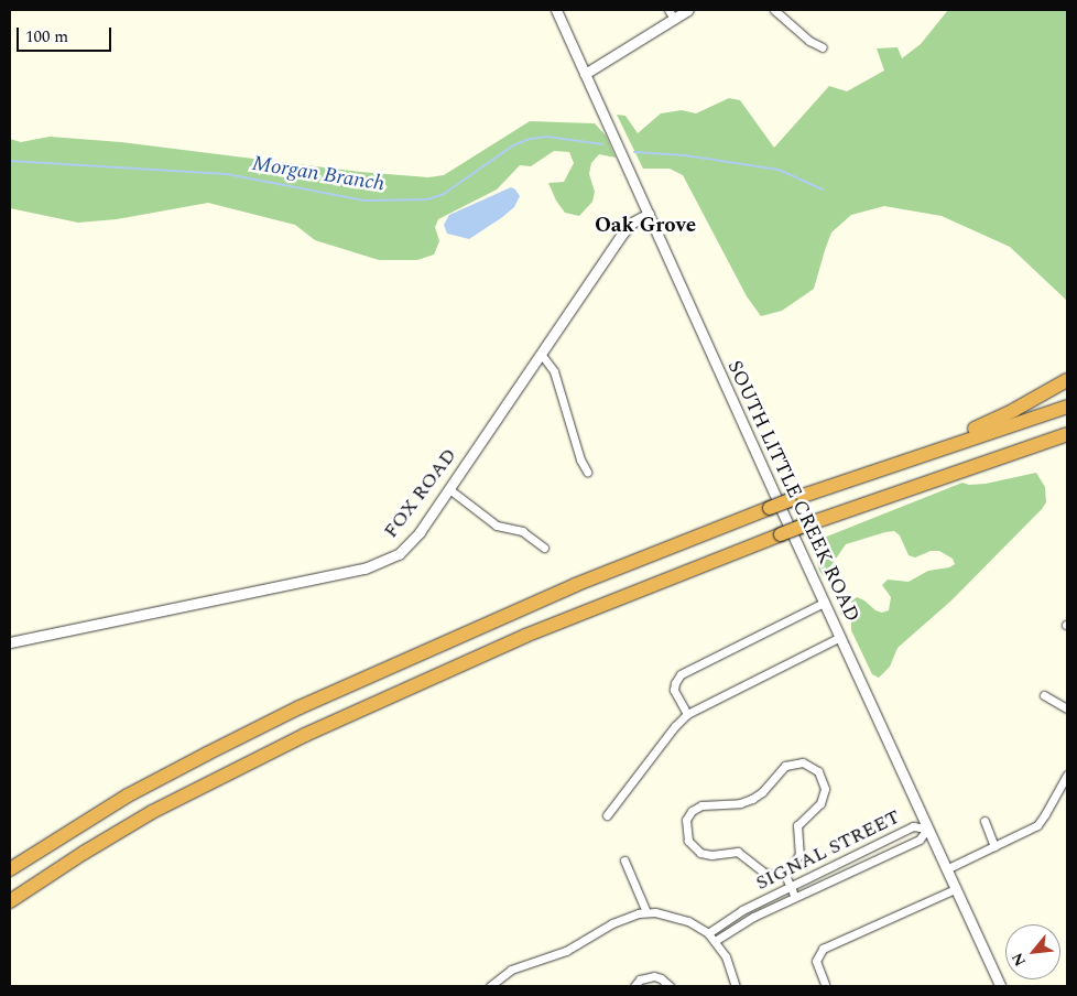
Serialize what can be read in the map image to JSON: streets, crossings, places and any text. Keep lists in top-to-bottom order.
{
  "streets": {
    "street": ["SOUTH LITTLE CREEK ROAD", "FOX ROAD", "SIGNAL STREET"]
  },
  "crossings": [
    ["SOUTH LITTLE CREEK ROAD", "FOX ROAD"],
    ["SOUTH LITTLE CREEK ROAD", "SIGNAL STREET"]
  ],
  "districts": ["Oak Grove"],
  "water": ["Morgan Branch"],
  "scale_bar": "100 m",
  "north": "bottom left"
}
